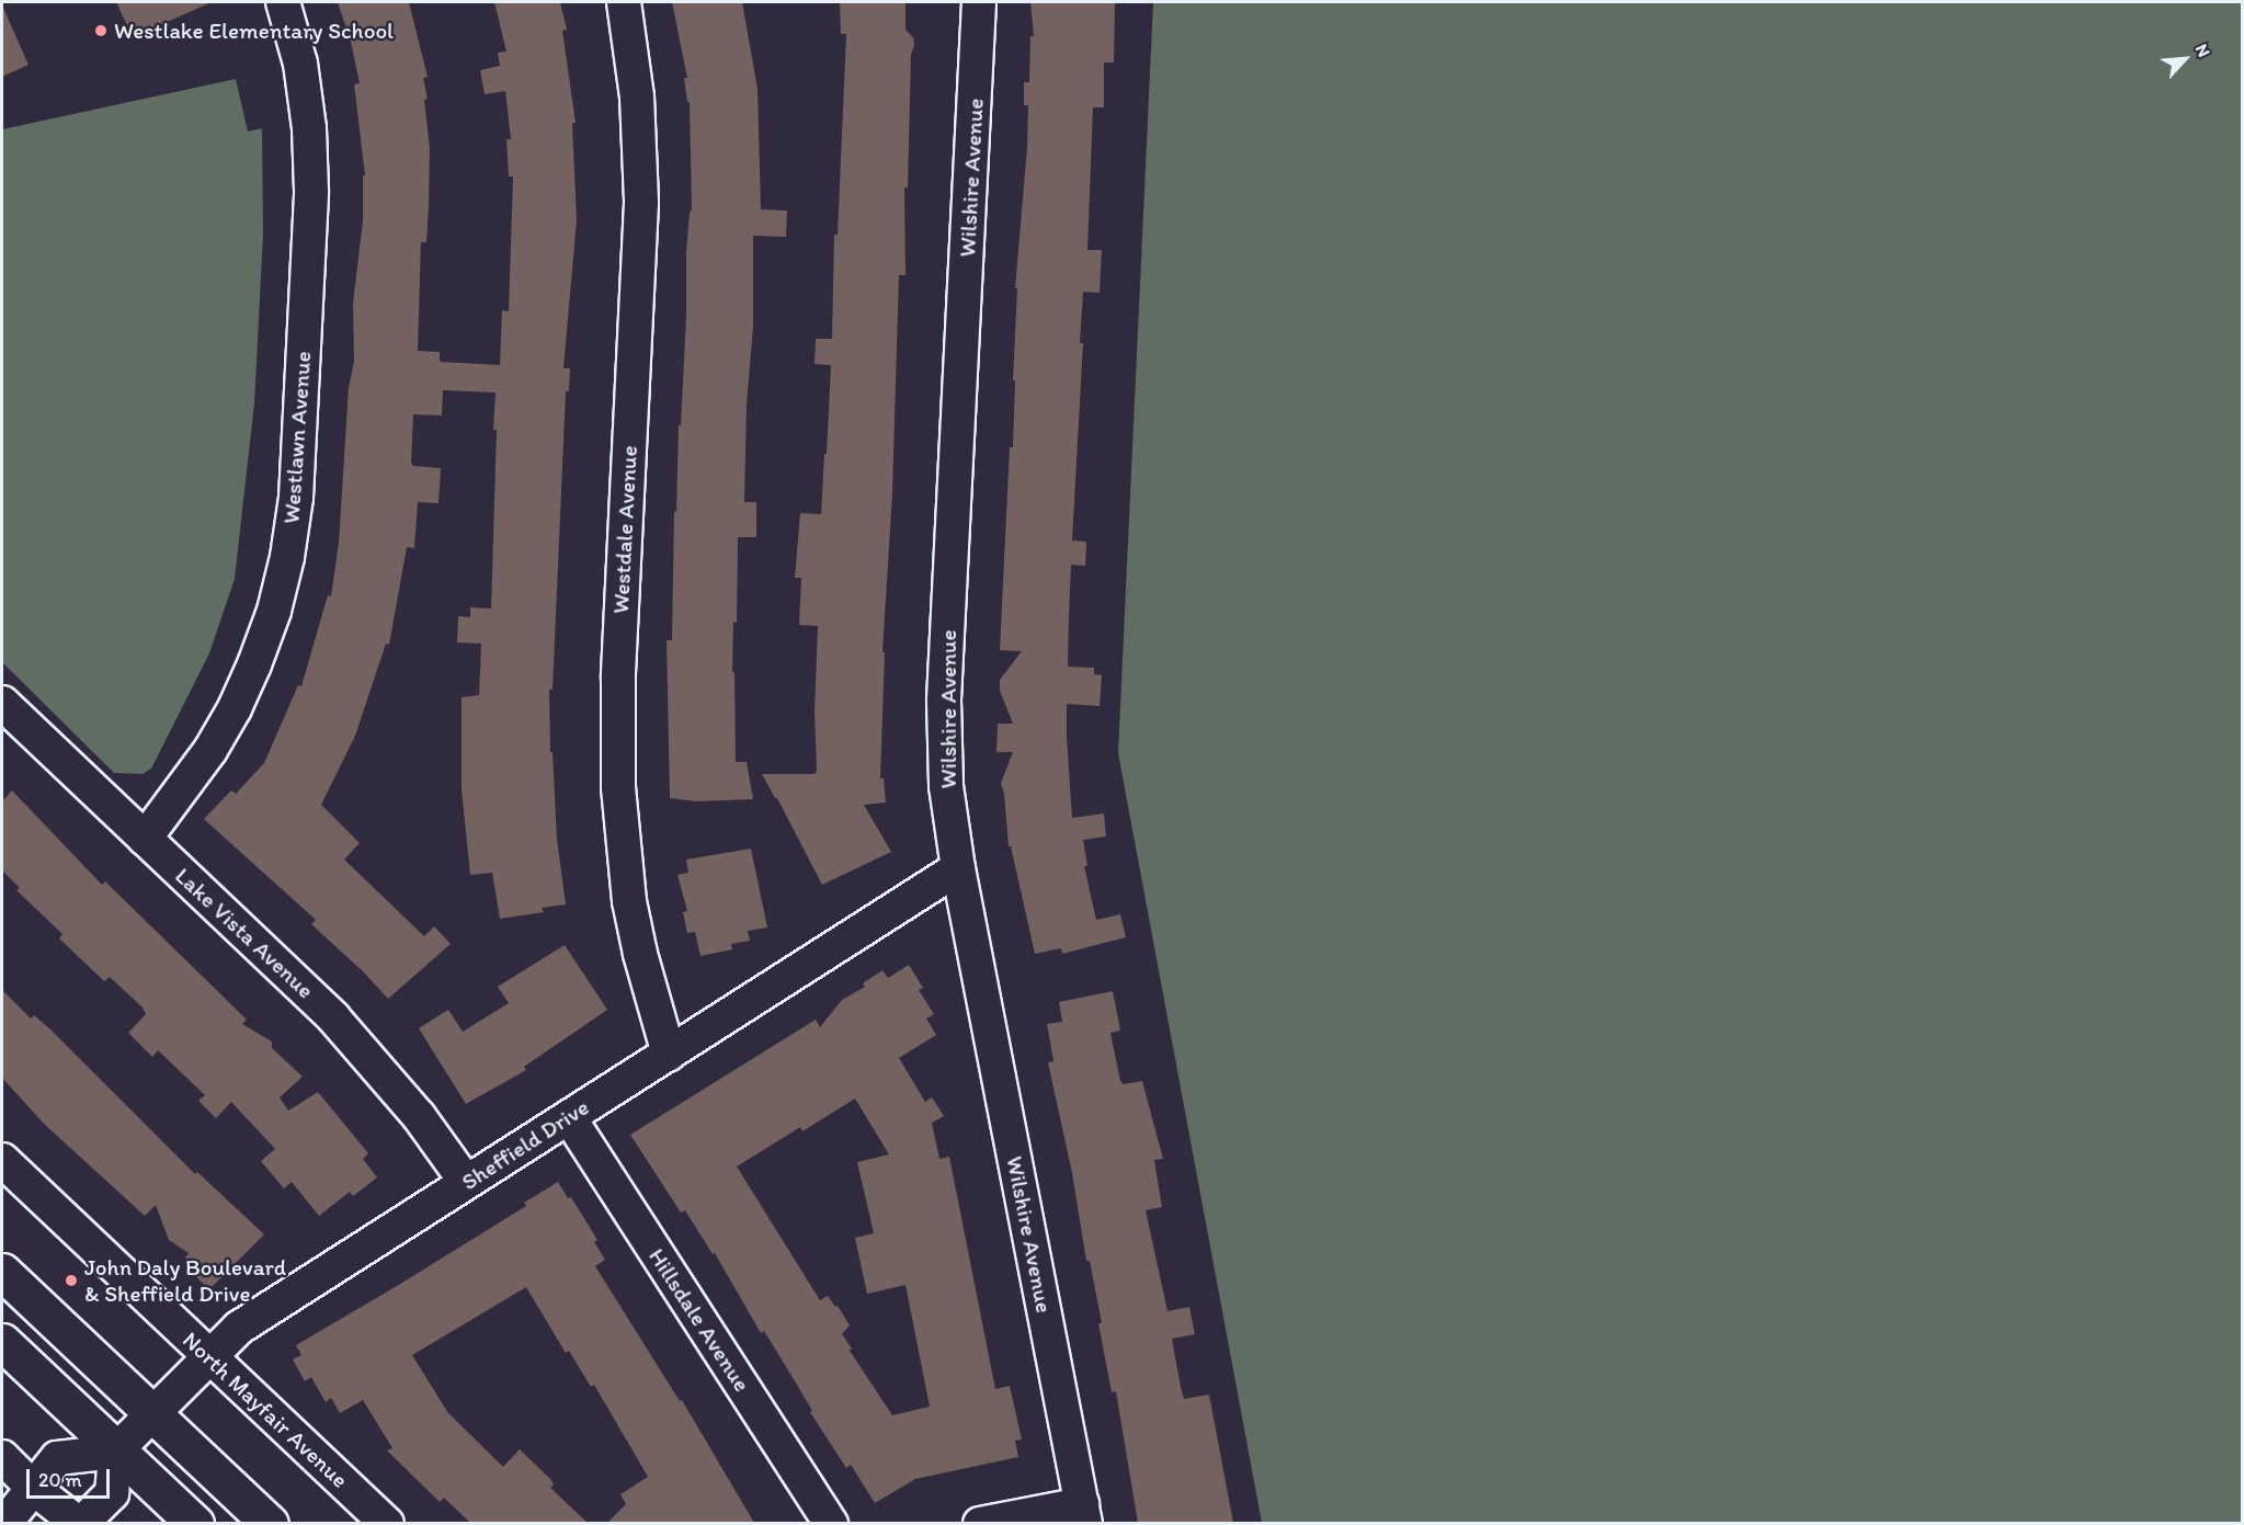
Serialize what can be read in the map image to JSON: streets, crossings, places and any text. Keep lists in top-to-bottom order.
{
  "streets": {
    "street": [
      "Wilshire Avenue",
      "Westlawn Avenue",
      "Westdale Avenue",
      "Lake Vista Avenue",
      "Sheffield Drive",
      "Hillsdale Avenue",
      "North Mayfair Avenue"
    ]
  },
  "crossings": [
    ["Wilshire Avenue", "Sheffield Drive"],
    ["Westlawn Avenue", "Lake Vista Avenue"],
    ["Westdale Avenue", "Sheffield Drive"],
    ["Lake Vista Avenue", "Sheffield Drive"],
    ["Sheffield Drive", "Hillsdale Avenue"],
    ["Sheffield Drive", "North Mayfair Avenue"]
  ],
  "places": ["Westlake Elementary School", "John Daly Boulevard & Sheffield Drive"],
  "scale_bar": "20 m",
  "north": "top right"
}
